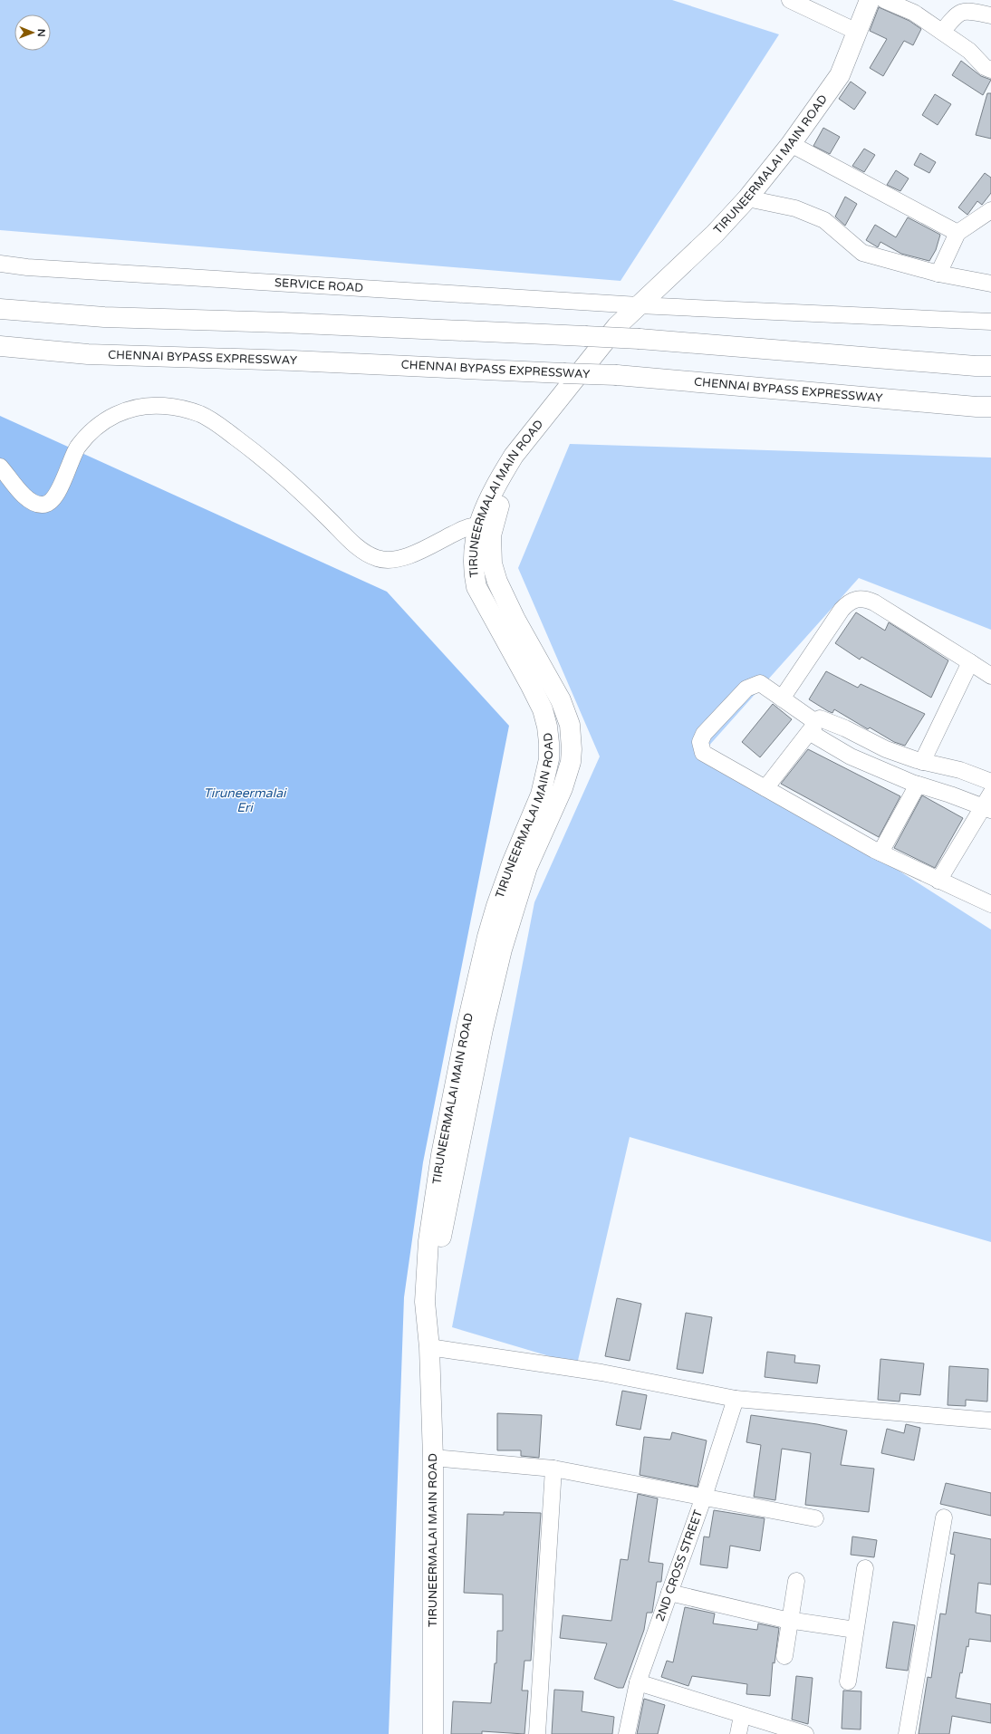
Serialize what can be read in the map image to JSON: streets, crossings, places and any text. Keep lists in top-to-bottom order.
{
  "streets": {
    "main road": ["TIRUNEERMALAI MAIN ROAD", "CHENNAI BYPASS EXPRESSWAY"],
    "street": ["SERVICE ROAD", "2ND CROSS STREET"]
  },
  "crossings": [
    ["TIRUNEERMALAI MAIN ROAD", "SERVICE ROAD"]
  ],
  "water": ["Tiruneermalai Eri"],
  "north": "right"
}
